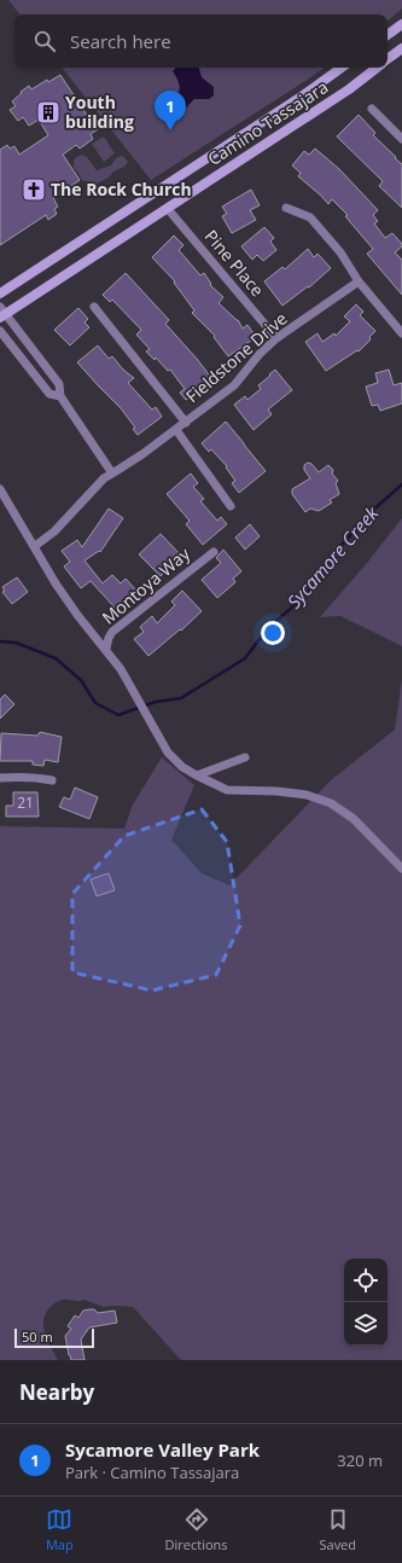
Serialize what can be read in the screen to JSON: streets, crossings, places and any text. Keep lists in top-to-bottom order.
{
  "streets": {
    "main road": ["Camino Tassajara"],
    "street": ["Pine Place", "Fieldstone Drive", "Montoya Way"]
  },
  "crossings": [
    ["Camino Tassajara", "Pine Place"],
    ["Pine Place", "Fieldstone Drive"]
  ],
  "water": ["Sycamore Creek"],
  "places": {
    "building": ["Youth building"],
    "church": ["The Rock Church"]
  },
  "house_numbers": ["21"],
  "scale_bar": "50 m",
  "page": {
    "search": "Search here",
    "pins": "1",
    "scale": "50 m",
    "heading": "Nearby",
    "list": [
      {
        "mark": "1",
        "name": "Sycamore Valley Park",
        "note": "Park · Camino Tassajara",
        "value": "320 m"
      }
    ],
    "nav": ["Map", "Directions", "Saved"]
  }
}
